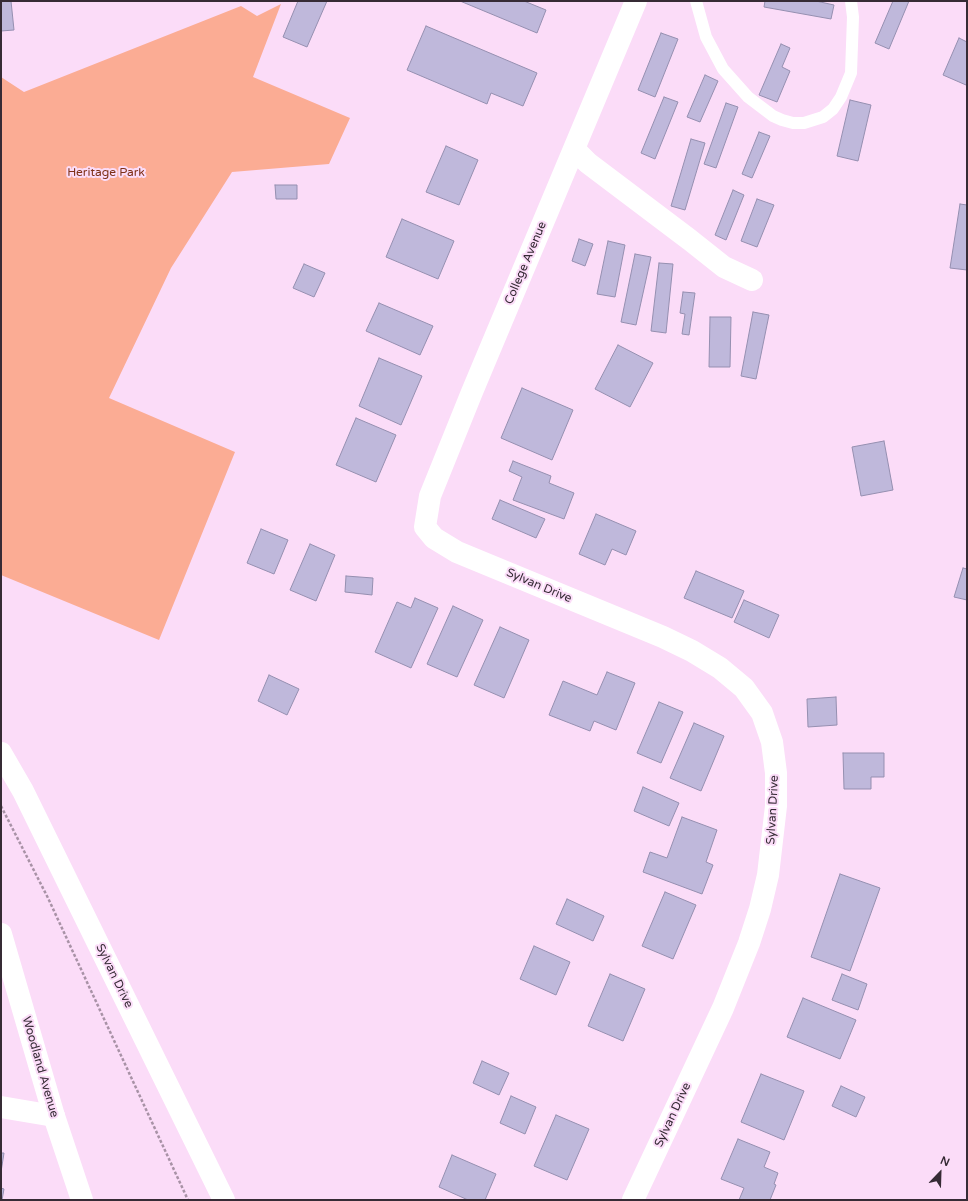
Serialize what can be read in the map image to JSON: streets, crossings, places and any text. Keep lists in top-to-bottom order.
{
  "streets": {
    "street": ["College Avenue", "Sylvan Drive", "Woodland Avenue"]
  },
  "crossings": [
    ["College Avenue", "Sylvan Drive"]
  ],
  "parks": ["Heritage Park"],
  "north": "top right"
}
